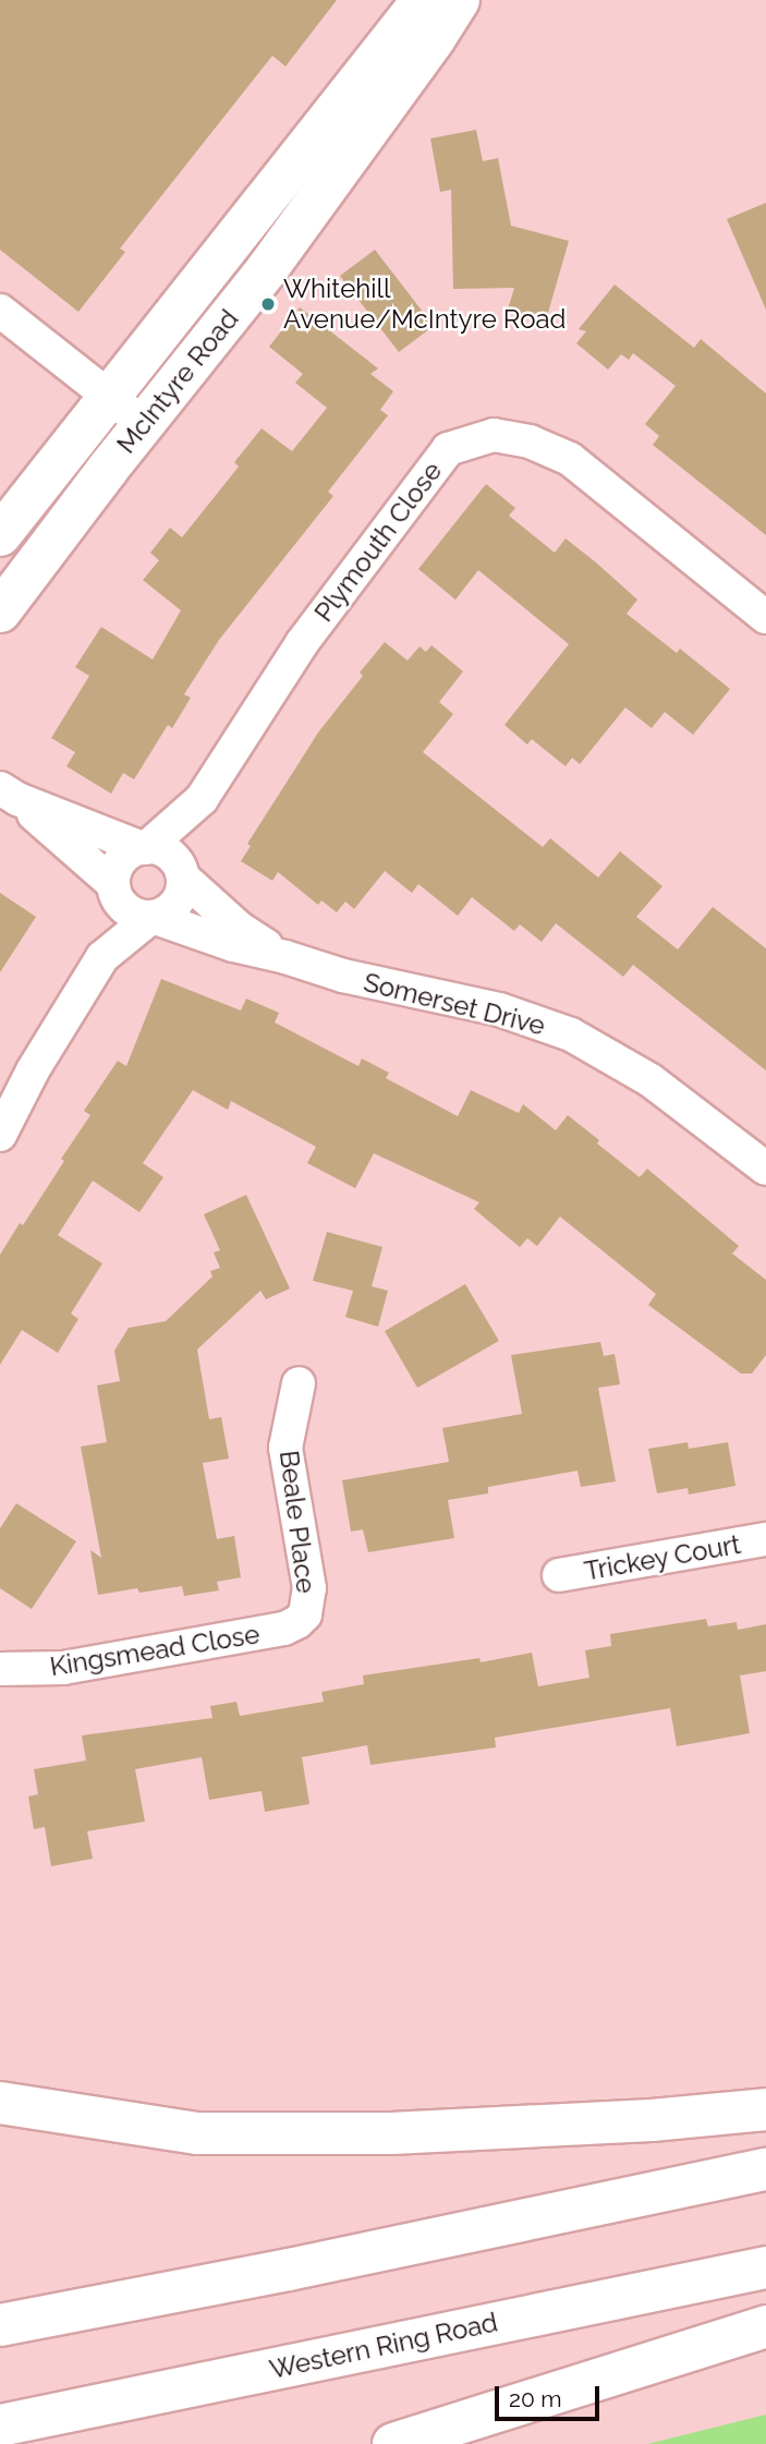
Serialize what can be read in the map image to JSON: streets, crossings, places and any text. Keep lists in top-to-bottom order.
{
  "streets": {
    "main road": ["McIntyre Road", "Western Ring Road"],
    "street": [
      "Plymouth Close",
      "Somerset Drive",
      "Beale Place",
      "Trickey Court",
      "Kingsmead Close"
    ]
  },
  "crossings": [
    ["Plymouth Close", "Somerset Drive"],
    ["Beale Place", "Kingsmead Close"]
  ],
  "places": ["Whitehill Avenue/McIntyre Road"],
  "scale_bar": "20 m"
}
